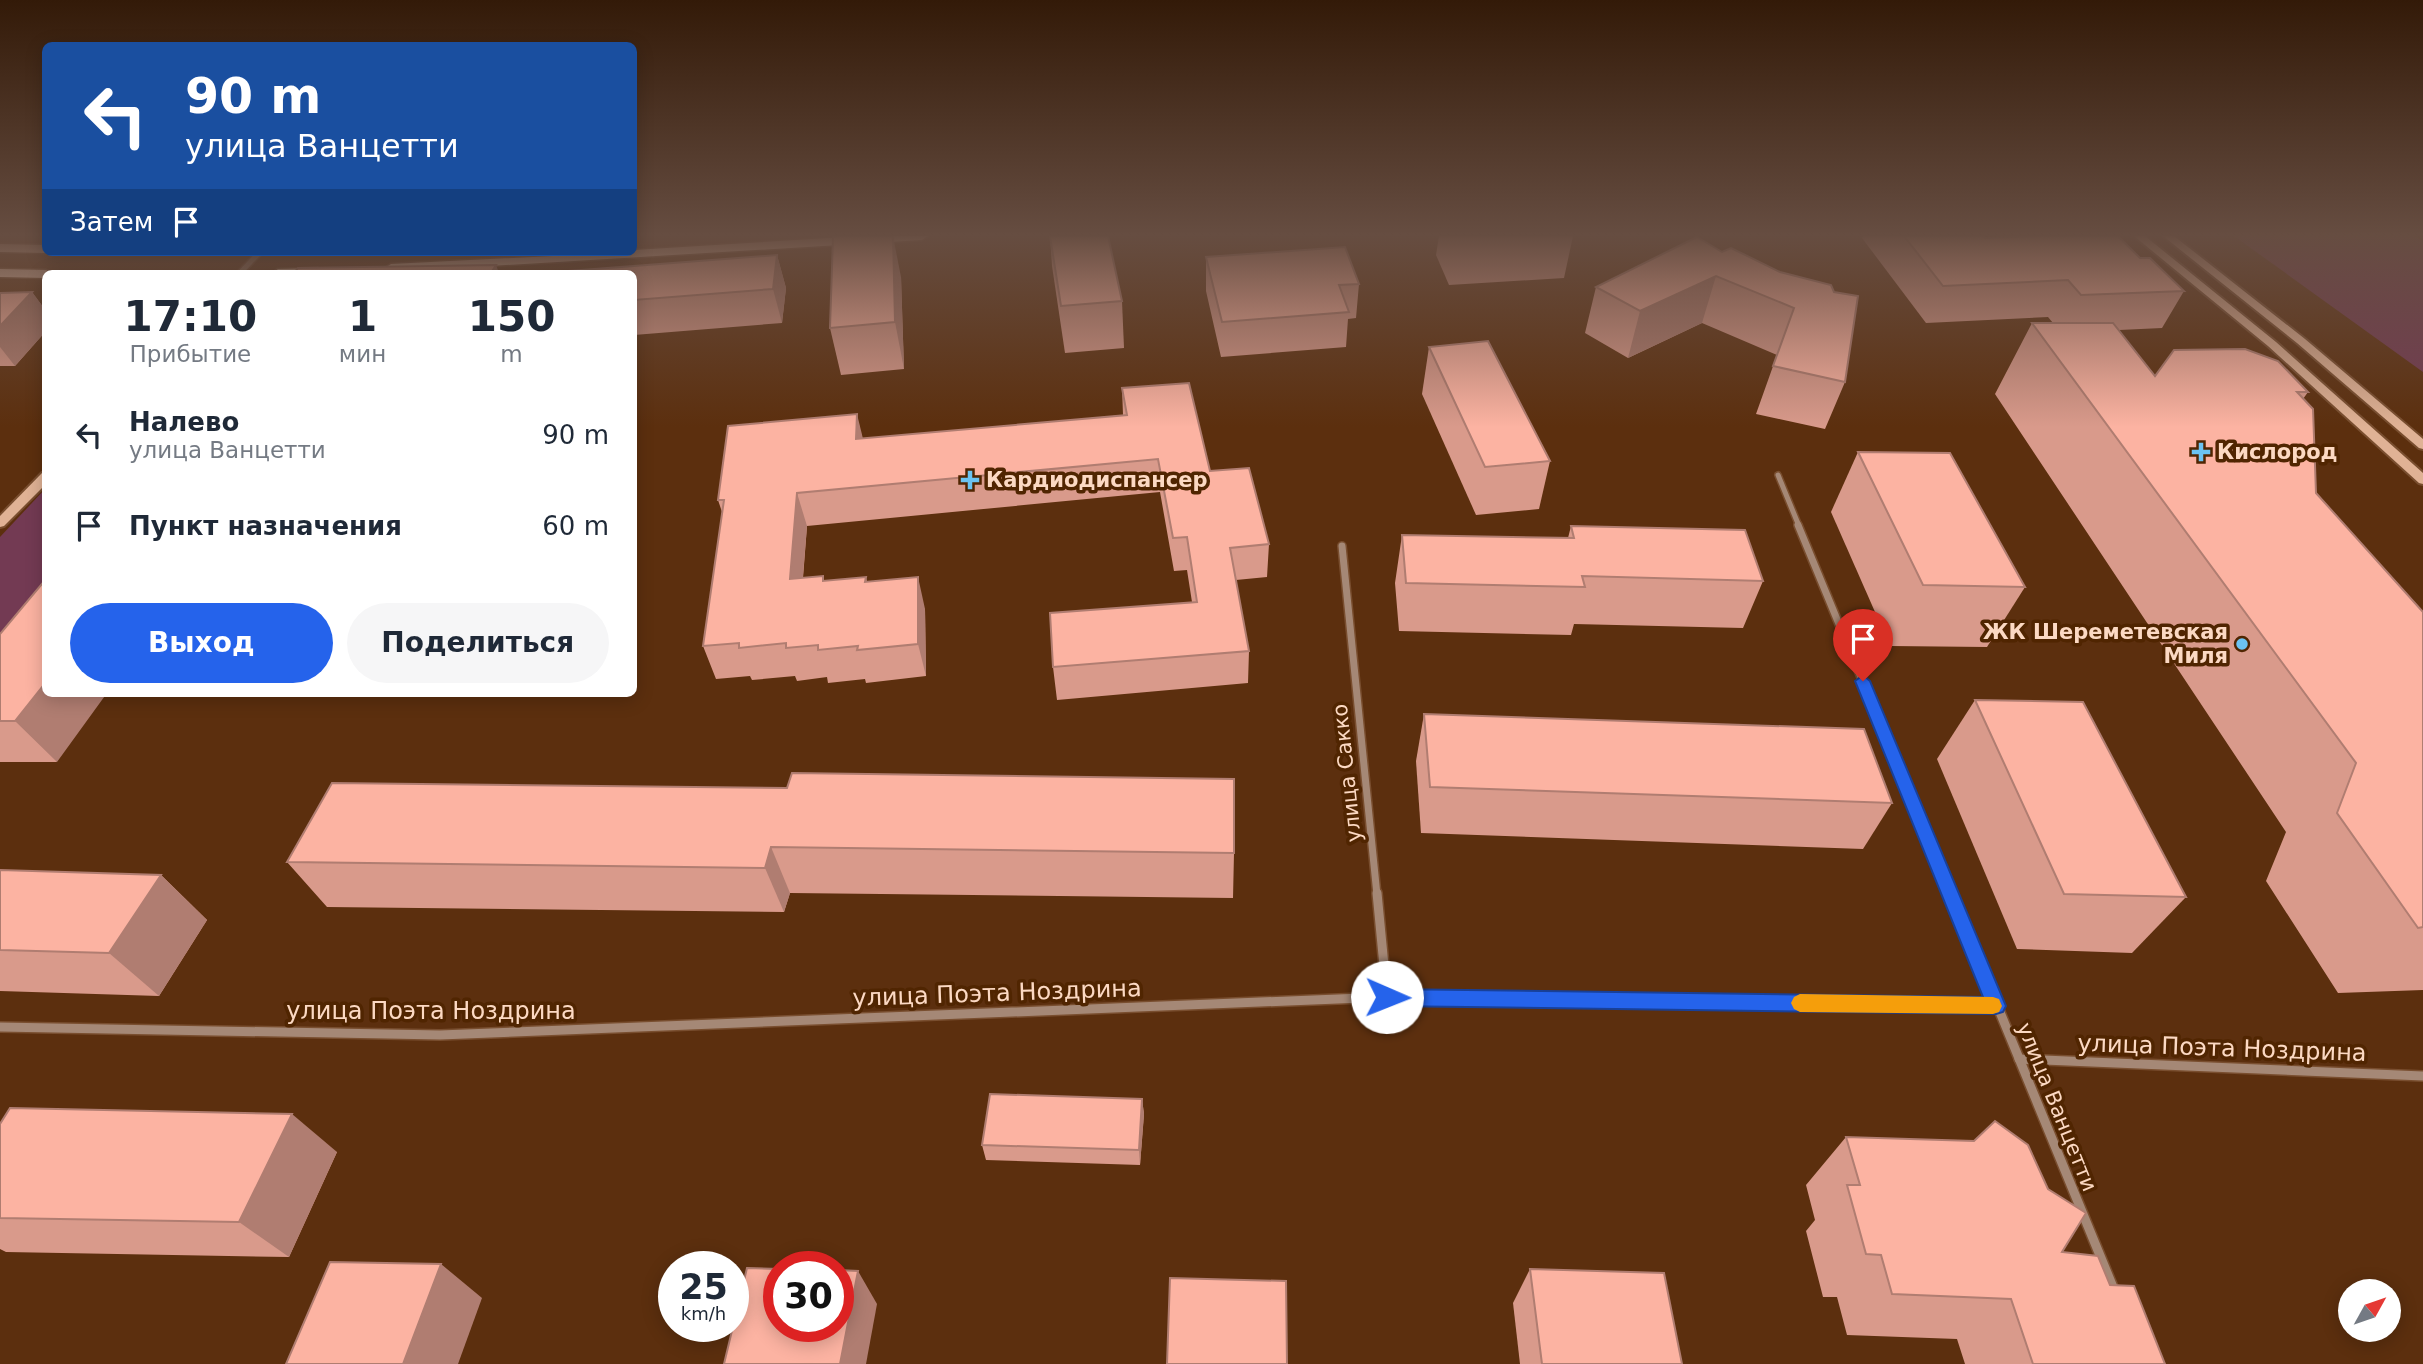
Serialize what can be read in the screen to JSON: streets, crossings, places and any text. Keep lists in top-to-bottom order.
{
  "streets": {
    "street": ["улица Сакко", "улица Поэта Ноздрина", "улица Ванцетти"]
  },
  "crossings": [
    ["улица Сакко", "улица Поэта Ноздрина"],
    ["улица Поэта Ноздрина", "улица Ванцетти"]
  ],
  "places": {
    "health": ["Кислород", "Кардиодиспансер"],
    "other": ["ЖК Шереметевская Миля"]
  },
  "north": "top right",
  "page": {
    "turn": ["90 m", "улица Ванцетти"],
    "then": "Затем",
    "eta": [
      "17:10",
      "Прибытие",
      "1",
      "мин",
      "150",
      "m"
    ],
    "list": [
      {
        "name": "Налево",
        "note": "улица Ванцетти",
        "value": "90 m"
      },
      {
        "name": "Пункт назначения",
        "value": "60 m"
      }
    ],
    "buttons": ["Выход", "Поделиться"],
    "speed": "25 km/h",
    "limit": "30"
  }
}
